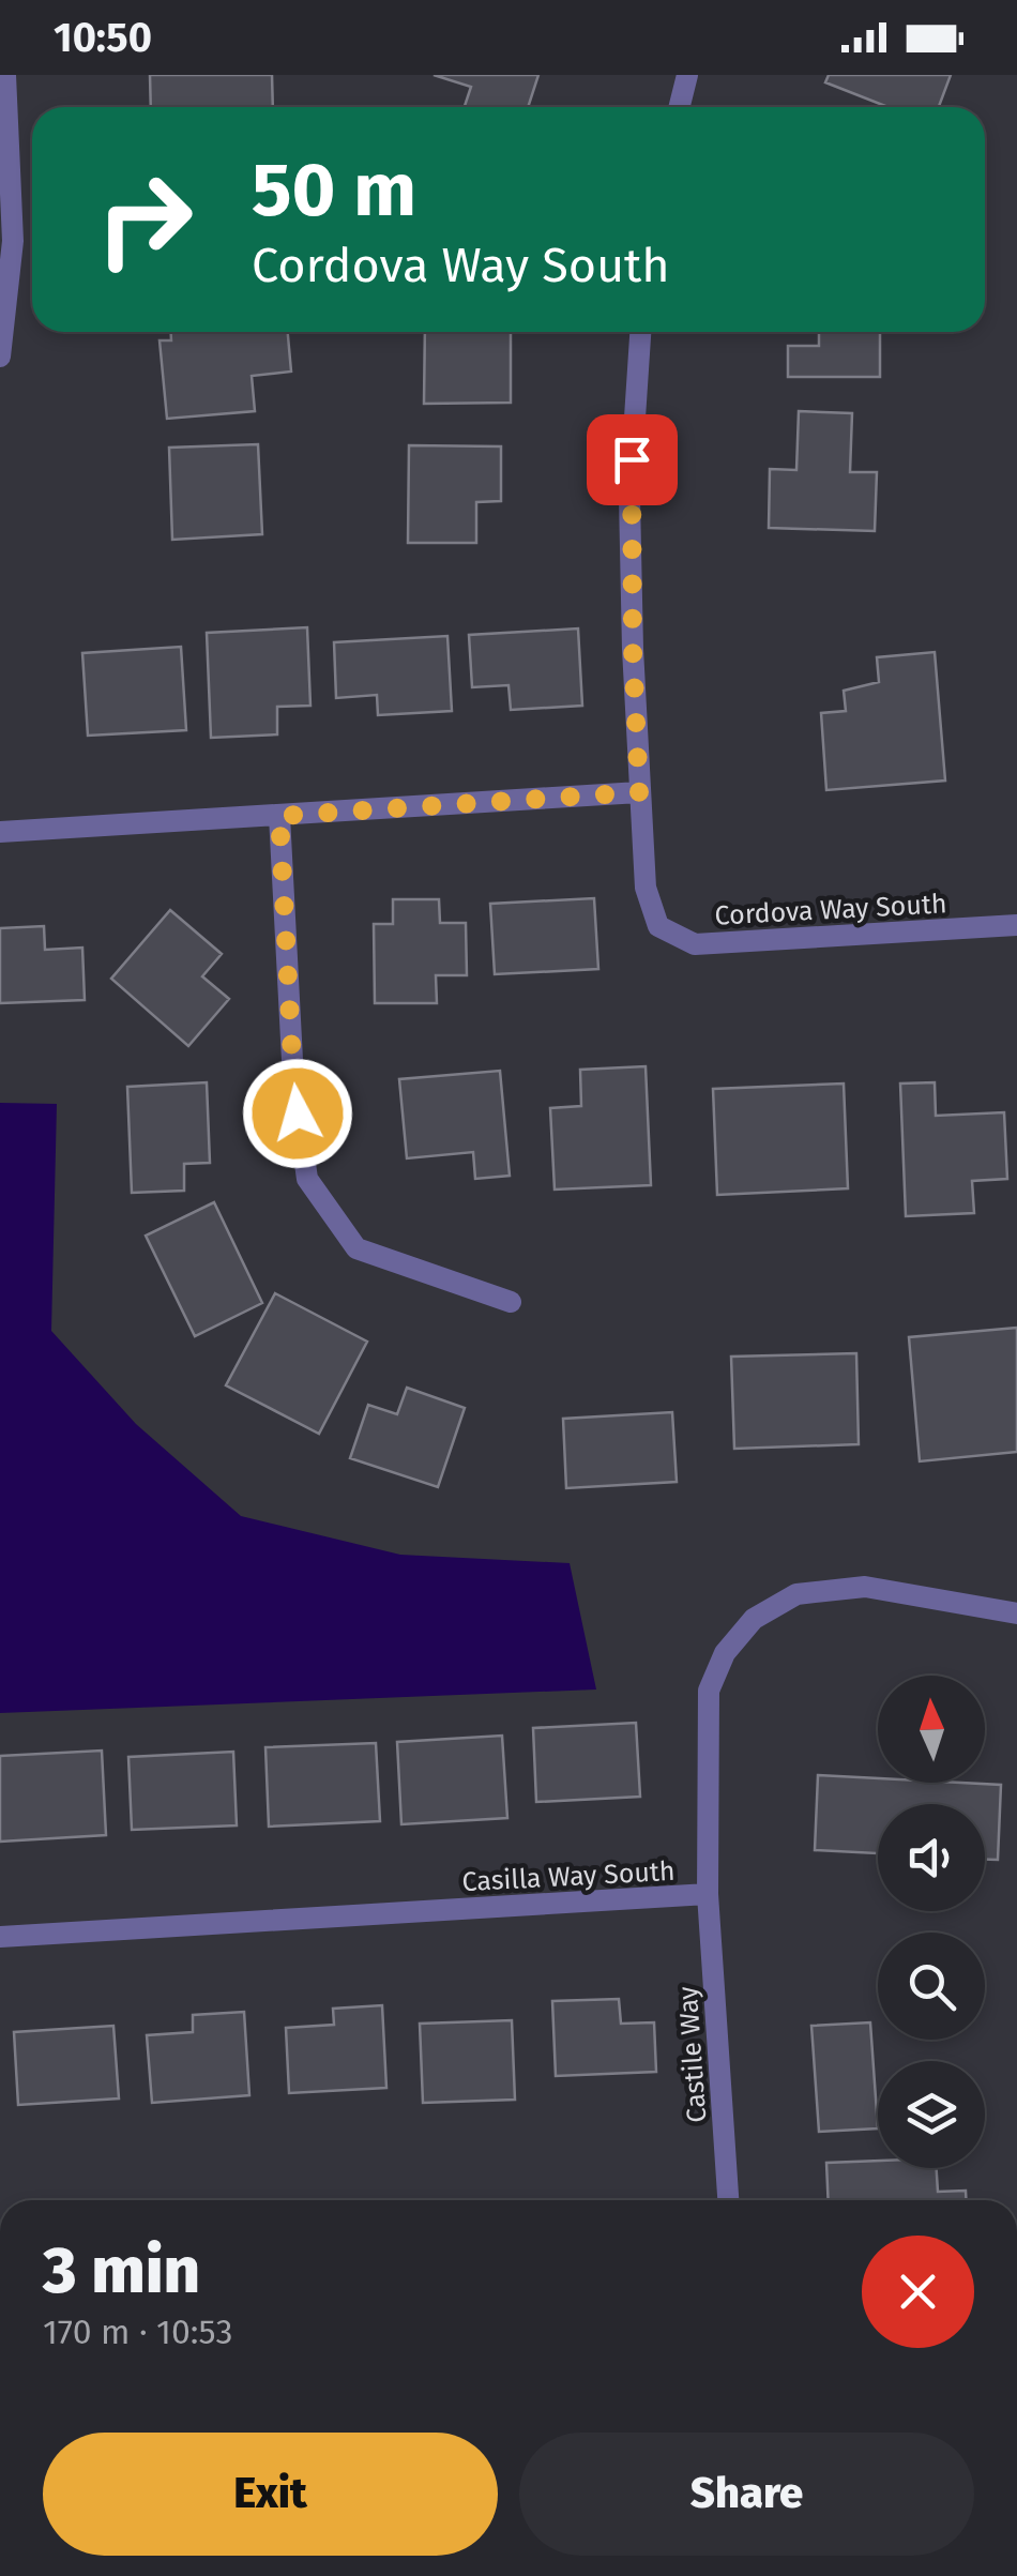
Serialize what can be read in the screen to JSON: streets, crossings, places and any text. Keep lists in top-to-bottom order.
{
  "streets": {
    "street": ["Cordova Way South", "Casilla Way South", "Castile Way"]
  },
  "crossings": [
    ["Casilla Way South", "Castile Way"]
  ],
  "north": "top",
  "page": {
    "status": "10:50",
    "turn": ["50 m", "Cordova Way South"],
    "heading": ["3 min", "170 m · 10:53"],
    "buttons": ["Exit", "Share"]
  }
}
